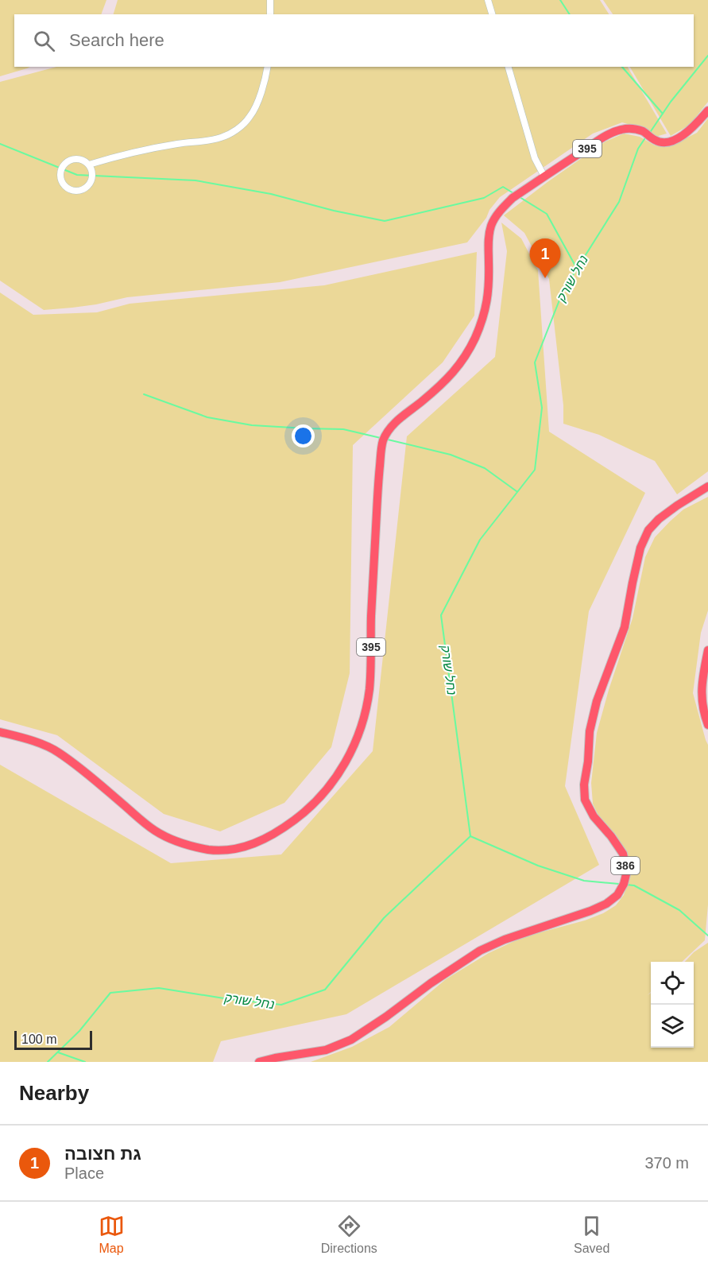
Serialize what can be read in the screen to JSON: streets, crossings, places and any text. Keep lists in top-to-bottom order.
{
  "streets": {
    "main road": ["395", "386"]
  },
  "water": ["נחל שורק"],
  "scale_bar": "100 m",
  "page": {
    "search": "Search here",
    "pins": "1",
    "scale": "100 m",
    "heading": "Nearby",
    "list": [
      {
        "mark": "1",
        "name": "גת חצובה",
        "note": "Place",
        "value": "370 m"
      }
    ],
    "nav": ["Map", "Directions", "Saved"]
  }
}
